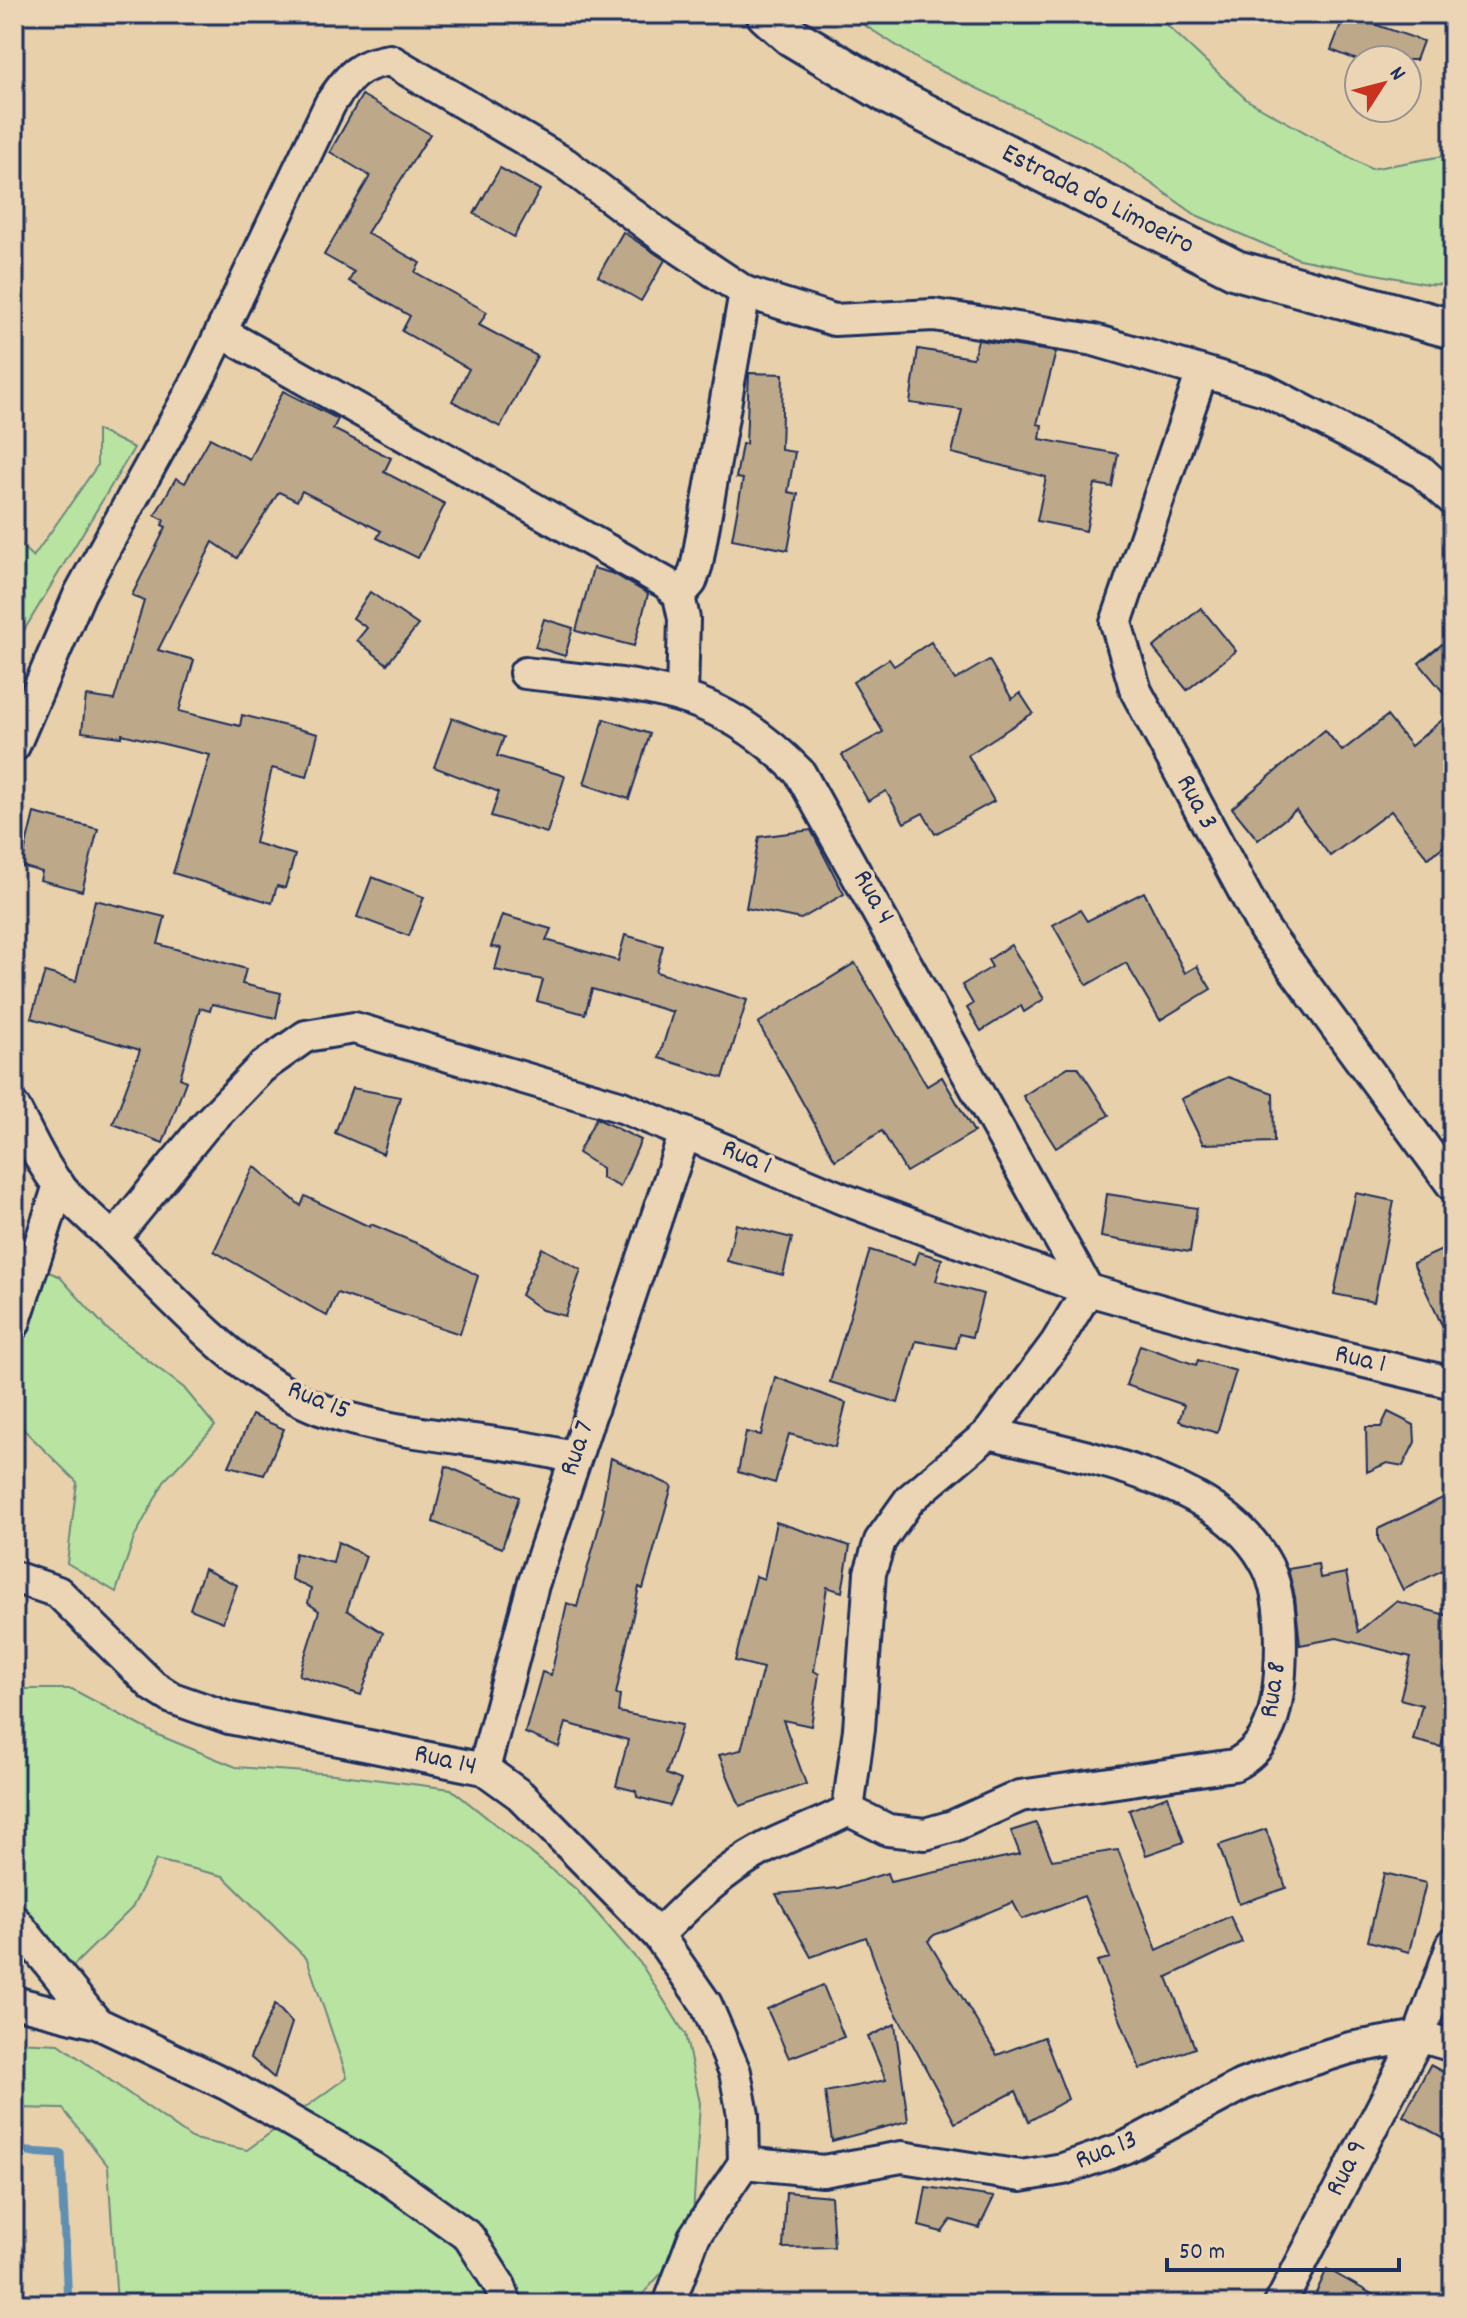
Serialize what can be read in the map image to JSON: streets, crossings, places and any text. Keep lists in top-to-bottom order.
{
  "streets": {
    "street": [
      "Estrada do Limoeiro",
      "Rua 3",
      "Rua 4",
      "Rua 1",
      "Rua 15",
      "Rua 7",
      "Rua 8",
      "Rua 14",
      "Rua 13",
      "Rua 9"
    ]
  },
  "crossings": [
    ["Rua 4", "Rua 1"],
    ["Rua 1", "Rua 15"],
    ["Rua 1", "Rua 7"],
    ["Rua 15", "Rua 7"],
    ["Rua 7", "Rua 14"],
    ["Rua 13", "Rua 9"]
  ],
  "scale_bar": "50 m",
  "north": "top right"
}
